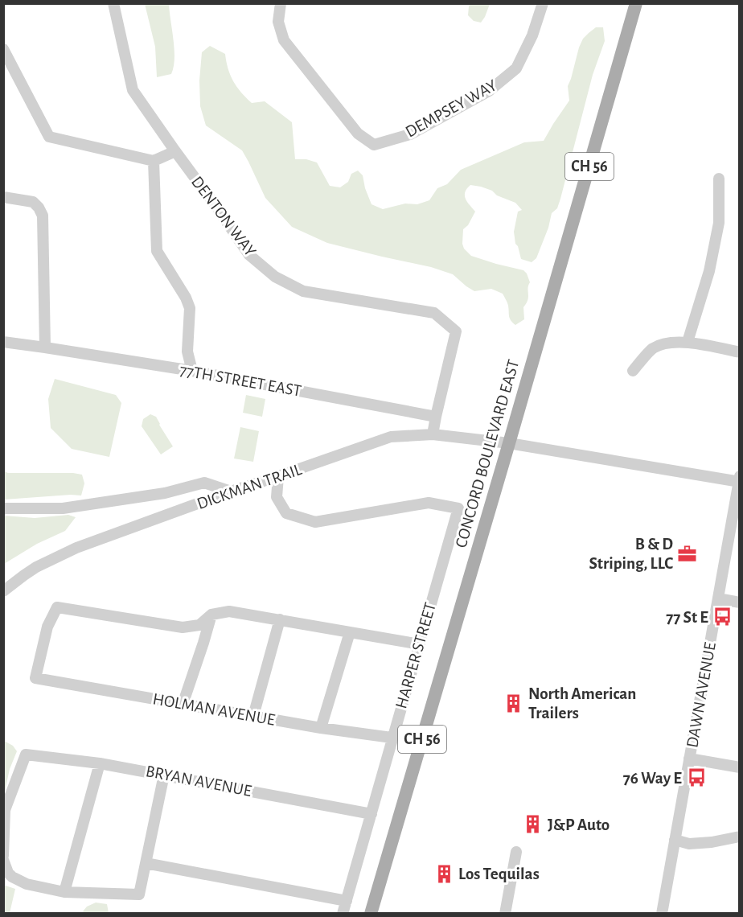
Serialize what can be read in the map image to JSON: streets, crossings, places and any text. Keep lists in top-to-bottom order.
{
  "streets": {
    "main road": ["CH 56", "CONCORD BOULEVARD EAST"],
    "street": [
      "DEMPSEY WAY",
      "DENTON WAY",
      "77TH STREET EAST",
      "DICKMAN TRAIL",
      "HARPER STREET",
      "DAWN AVENUE",
      "HOLMAN AVENUE",
      "BRYAN AVENUE"
    ]
  },
  "crossings": [
    ["DENTON WAY", "77TH STREET EAST"],
    ["CONCORD BOULEVARD EAST", "DICKMAN TRAIL"],
    ["DICKMAN TRAIL", "HARPER STREET"],
    ["DICKMAN TRAIL", "DAWN AVENUE"],
    ["HARPER STREET", "HOLMAN AVENUE"],
    ["HARPER STREET", "BRYAN AVENUE"]
  ],
  "places": {
    "office": ["B & D Striping, LLC"],
    "bus stop": ["77 St E", "76 Way E"],
    "building": ["North American Trailers", "J&P Auto", "Los Tequilas"]
  }
}
